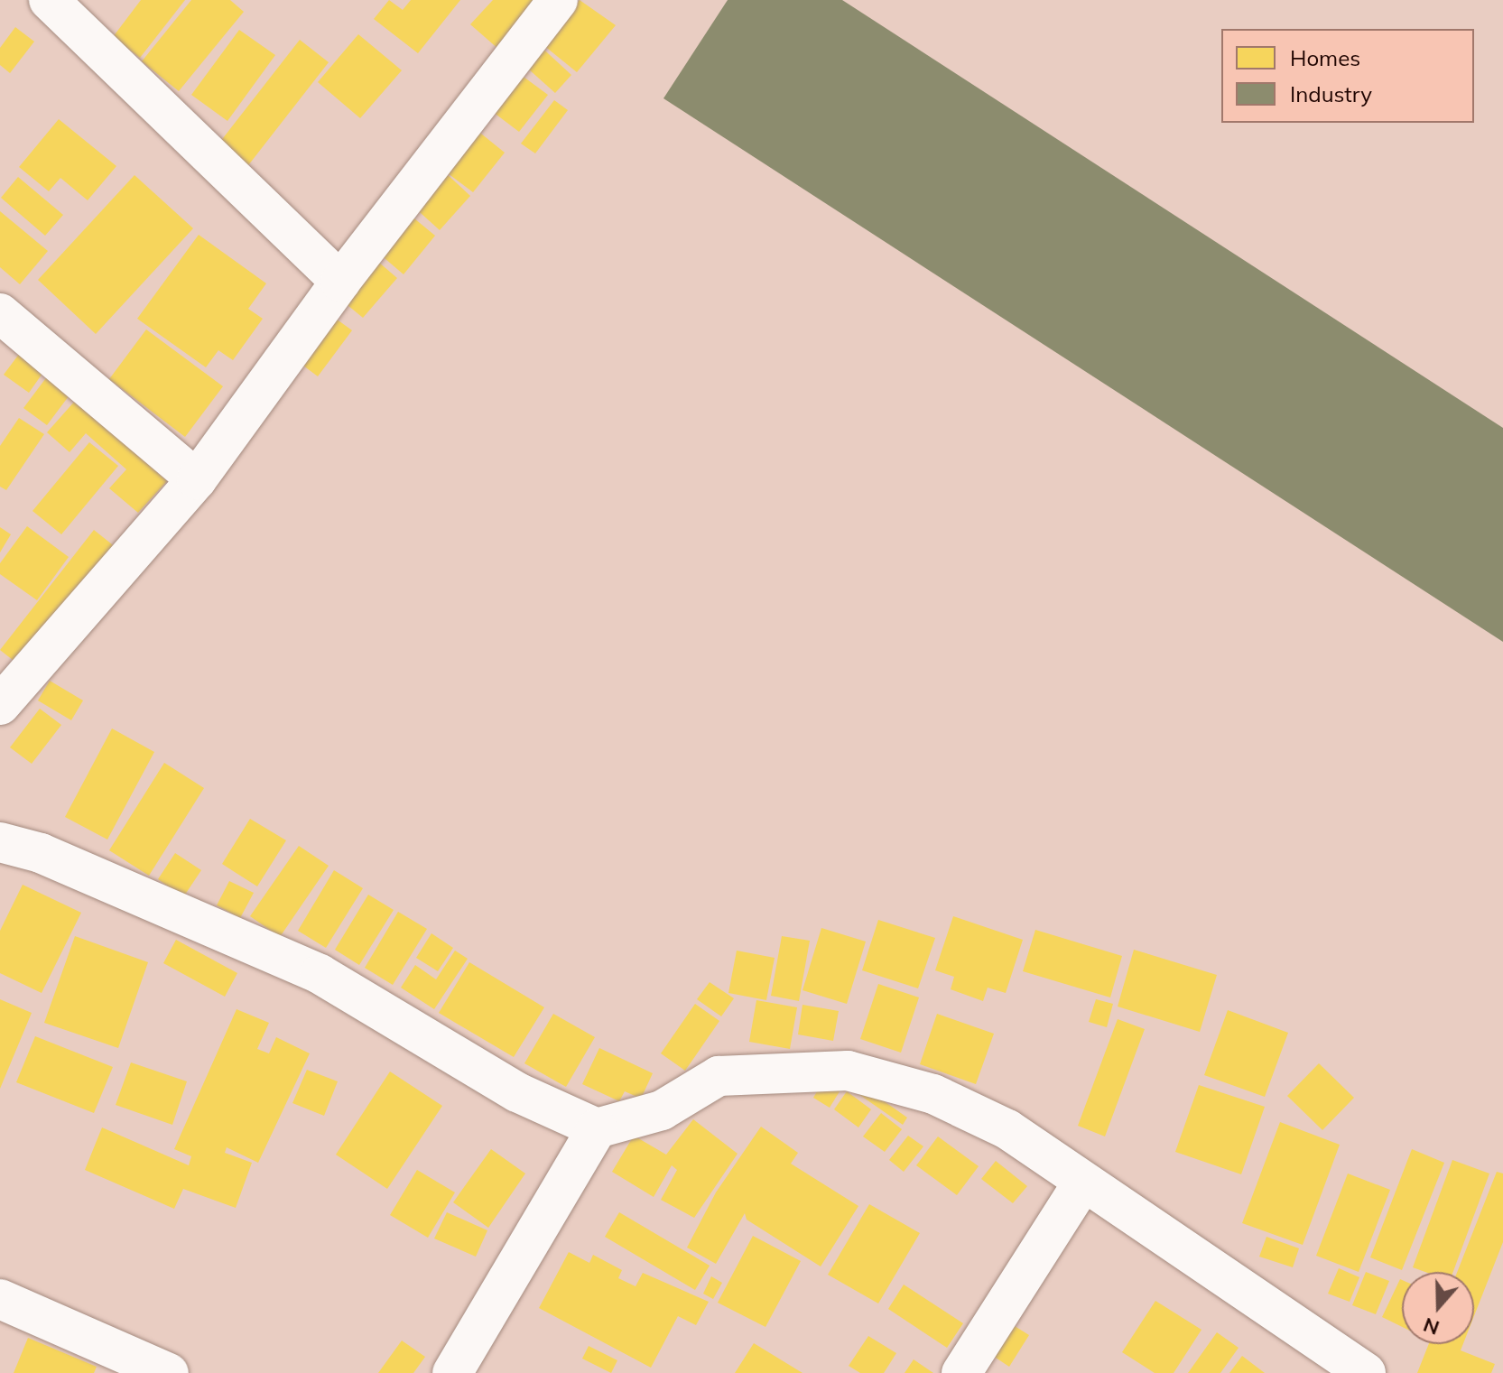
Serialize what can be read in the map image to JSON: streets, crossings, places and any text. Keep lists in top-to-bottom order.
{
  "legend": ["Homes", "Industry"],
  "north": "bottom"
}
